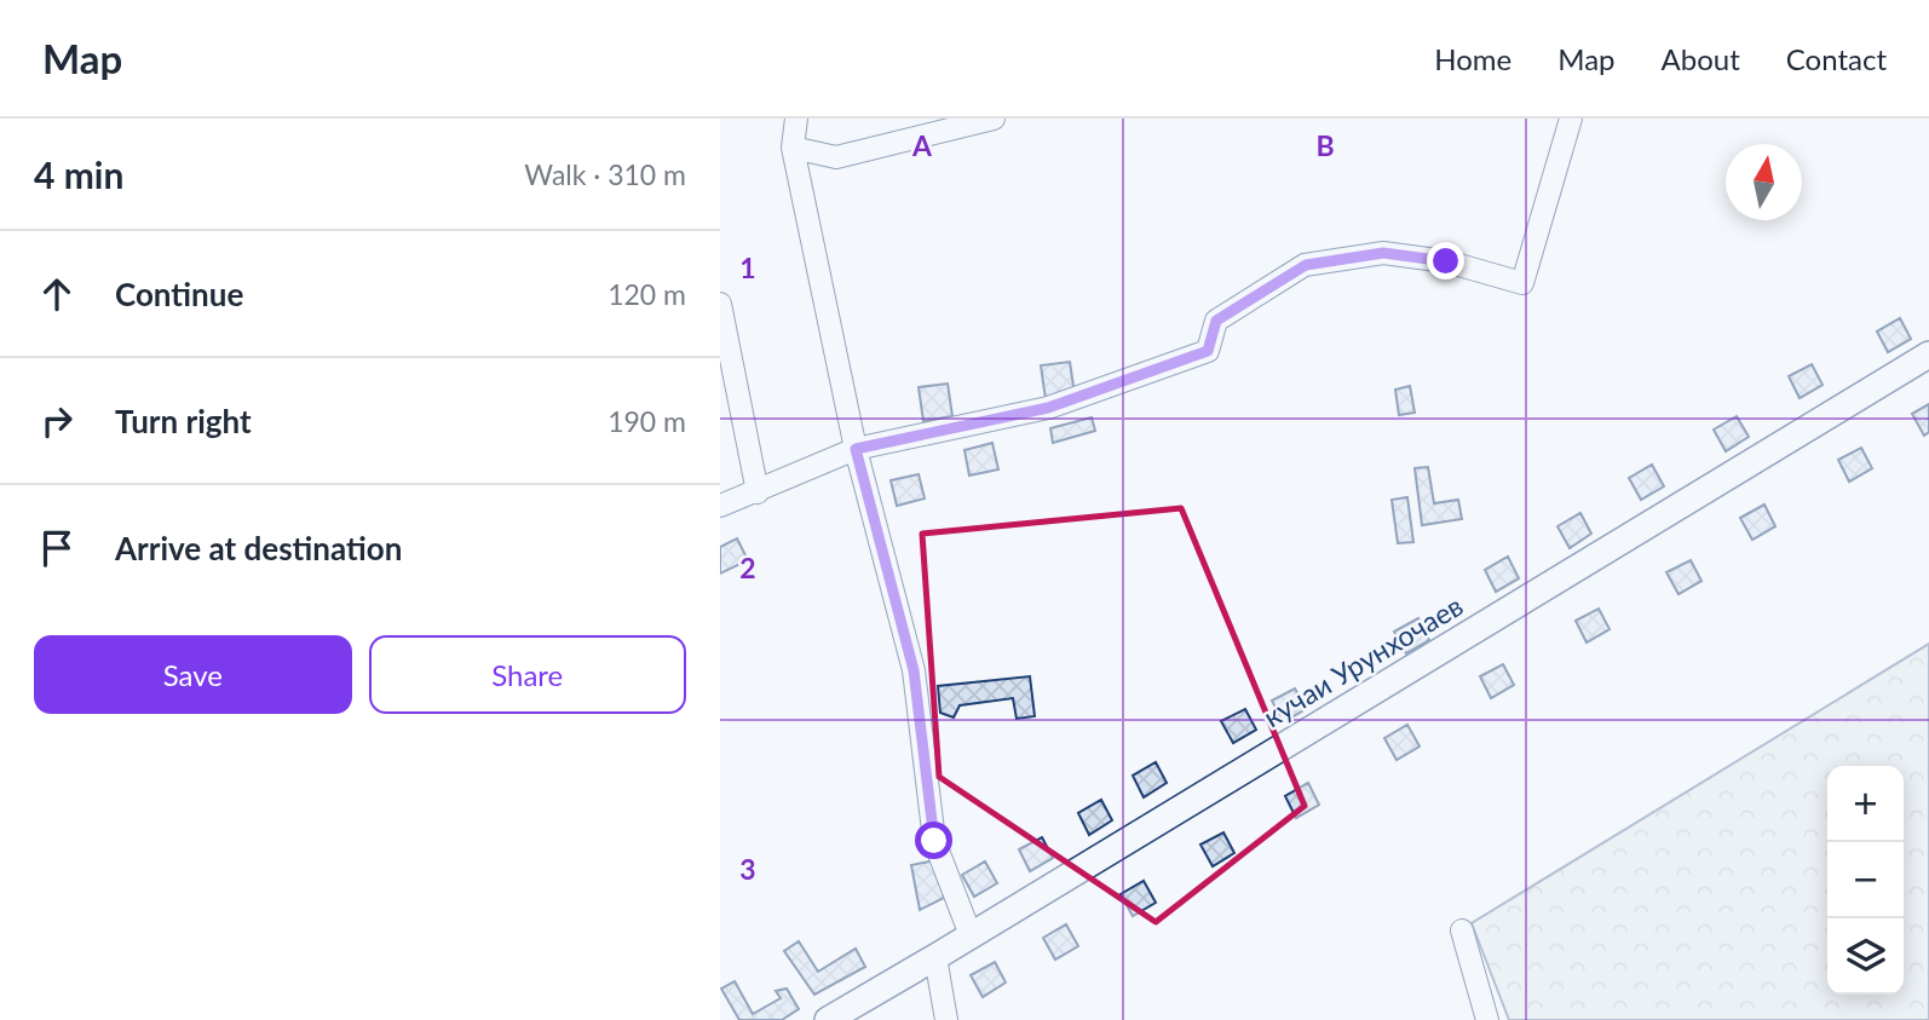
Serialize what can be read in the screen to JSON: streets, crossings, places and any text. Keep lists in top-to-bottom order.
{
  "streets": {
    "street": ["кучаи Урунхочаев"]
  },
  "north": "top",
  "page": {
    "header": "Map",
    "nav": [
      "Home",
      "Map",
      "About",
      "Contact"
    ],
    "heading": ["4 min", "Walk · 310 m"],
    "list": [
      ["Continue", "120 m"],
      ["Turn right", "190 m"],
      "Arrive at destination"
    ],
    "buttons": ["Save", "Share"],
    "map_buttons": ["+", "−"]
  },
  "grid": {
    "columns": ["A", "B"],
    "rows": ["1", "2", "3"]
  }
}
